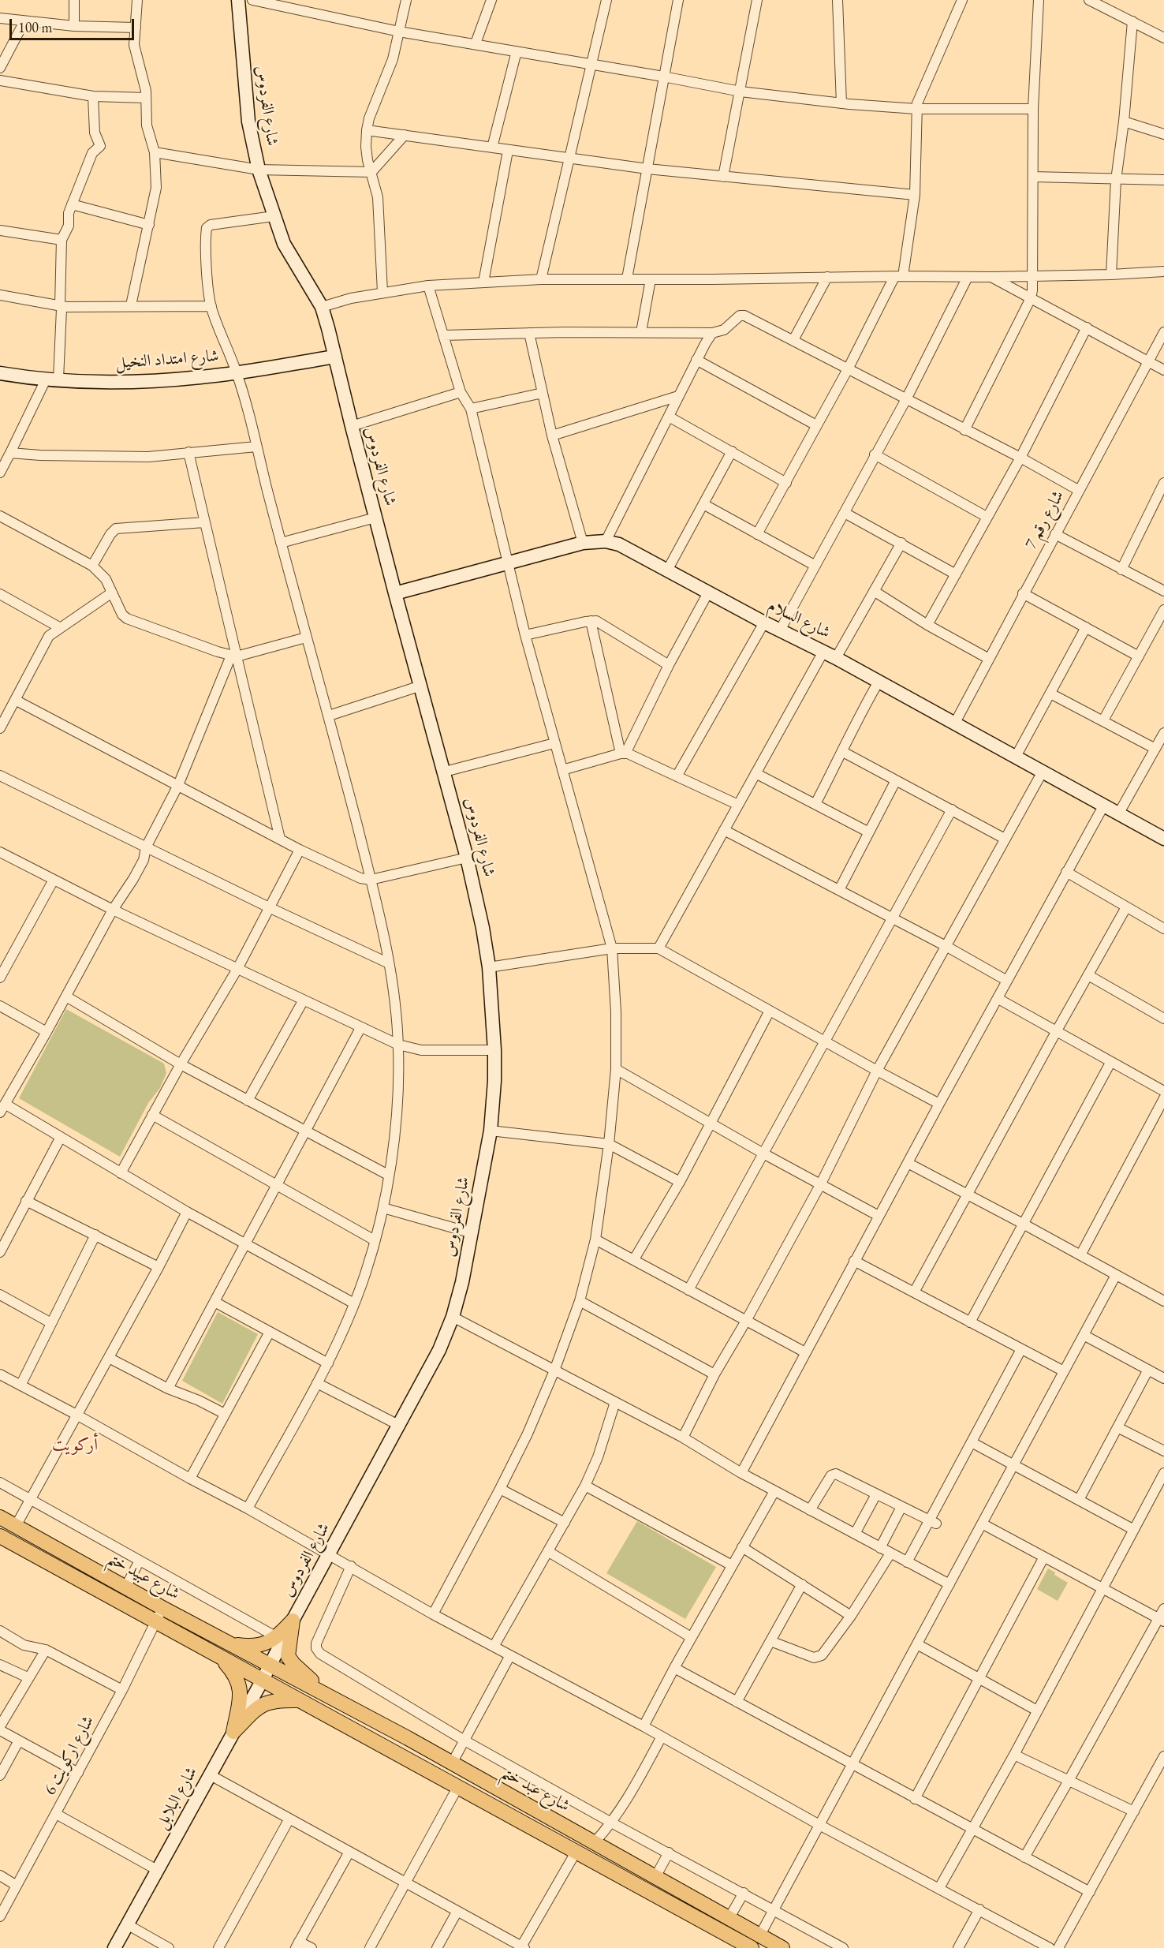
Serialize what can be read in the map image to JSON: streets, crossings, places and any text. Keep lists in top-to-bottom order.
{
  "streets": {
    "main road": ["شارع عبيد ختم", "شارع عبد ختم"],
    "street": [
      "شارع الفردوس",
      "شارع امتداد النخيل",
      "شارع رقم 7",
      "شارع السلام",
      "شارع اركويت 6",
      "شارع البلابل"
    ]
  },
  "crossings": [
    ["شارع الفردوس", "شارع امتداد النخيل"],
    ["شارع الفردوس", "شارع السلام"],
    ["شارع الفردوس", "شارع عبيد ختم"],
    ["شارع الفردوس", "شارع عبد ختم"],
    ["شارع الفردوس", "شارع البلابل"],
    ["شارع رقم 7", "شارع السلام"],
    ["شارع عبيد ختم", "شارع اركويت 6"],
    ["شارع عبيد ختم", "شارع عبد ختم"],
    ["شارع عبيد ختم", "شارع البلابل"],
    ["شارع عبد ختم", "شارع البلابل"]
  ],
  "districts": ["أركويت"],
  "scale_bar": "100 m"
}
